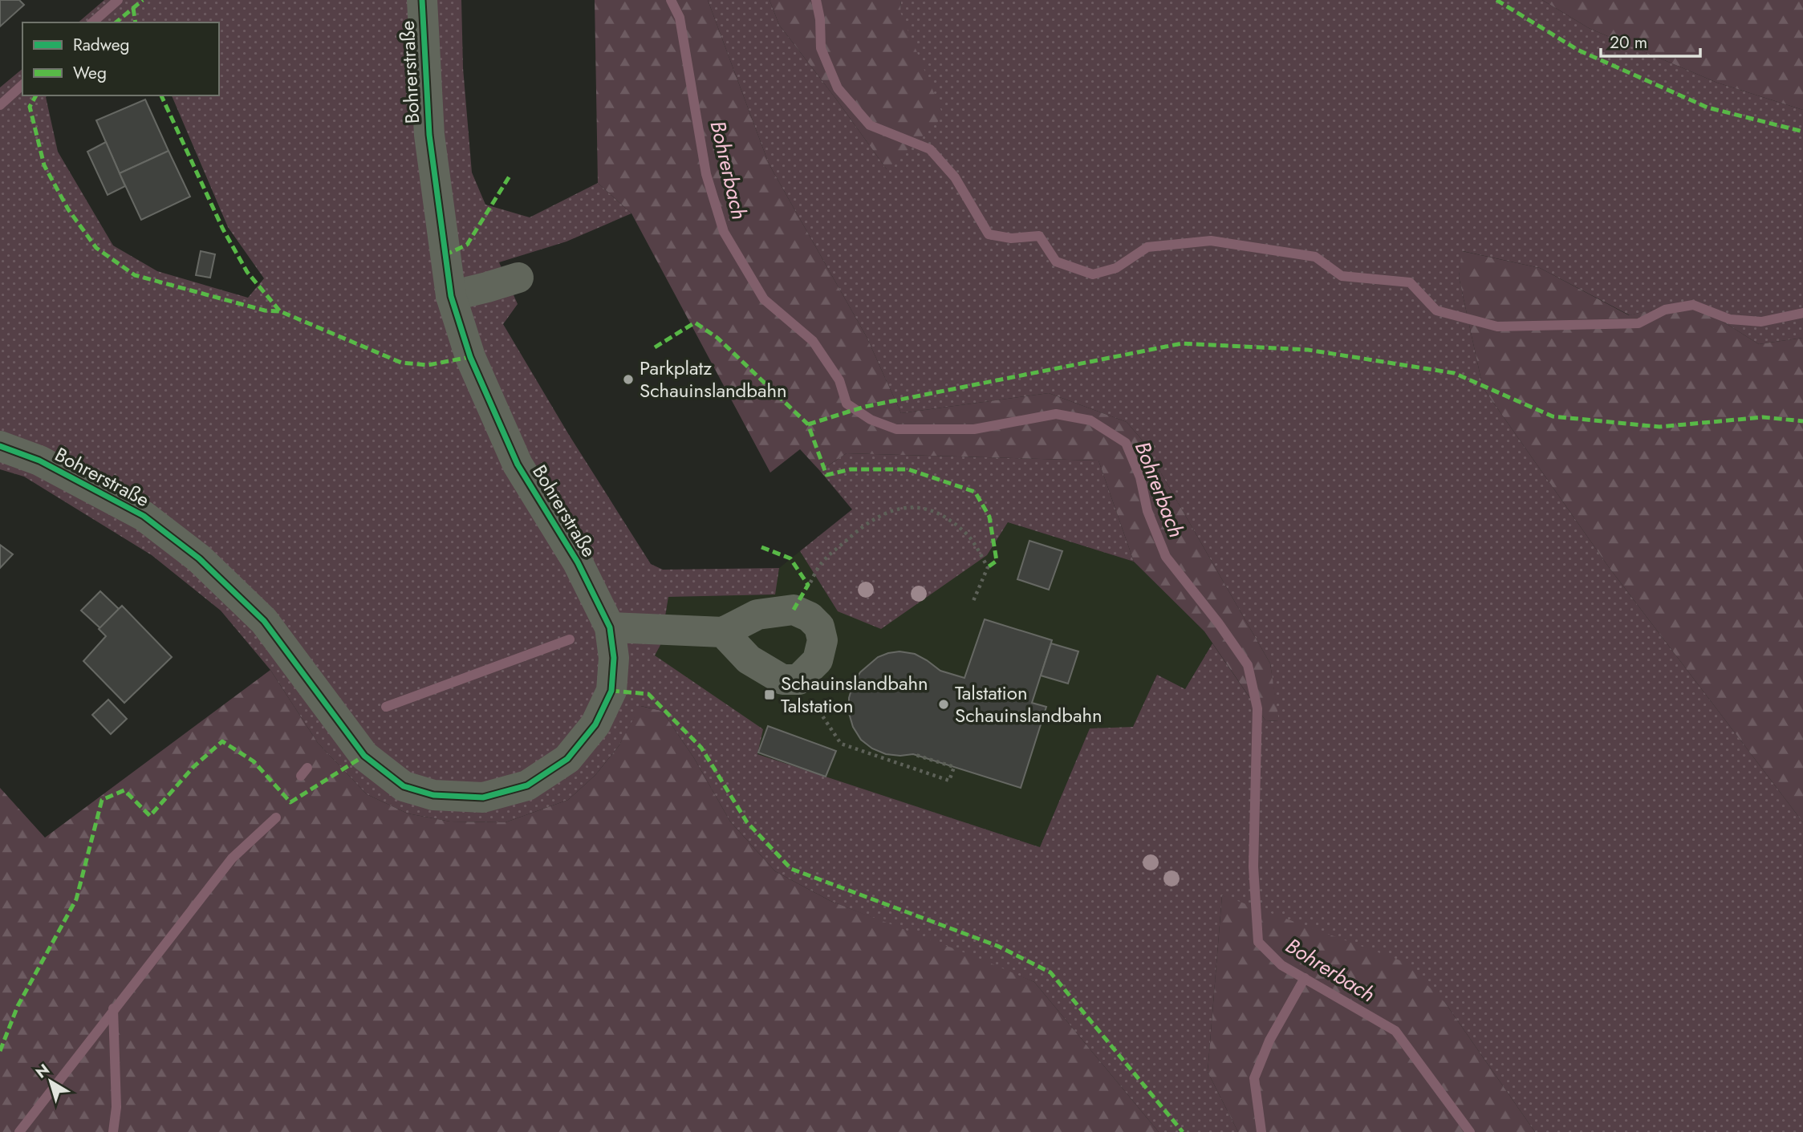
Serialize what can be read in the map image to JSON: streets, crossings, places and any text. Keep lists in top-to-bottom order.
{
  "streets": {
    "street": ["Bohrerstraße"]
  },
  "water": ["Bohrerbach"],
  "places": {
    "other": ["Parkplatz Schauinslandbahn", "Talstation Schauinslandbahn"],
    "transit": ["Schauinslandbahn Talstation"]
  },
  "legend": ["Radweg", "Weg"],
  "scale_bar": "20 m",
  "north": "top left"
}
